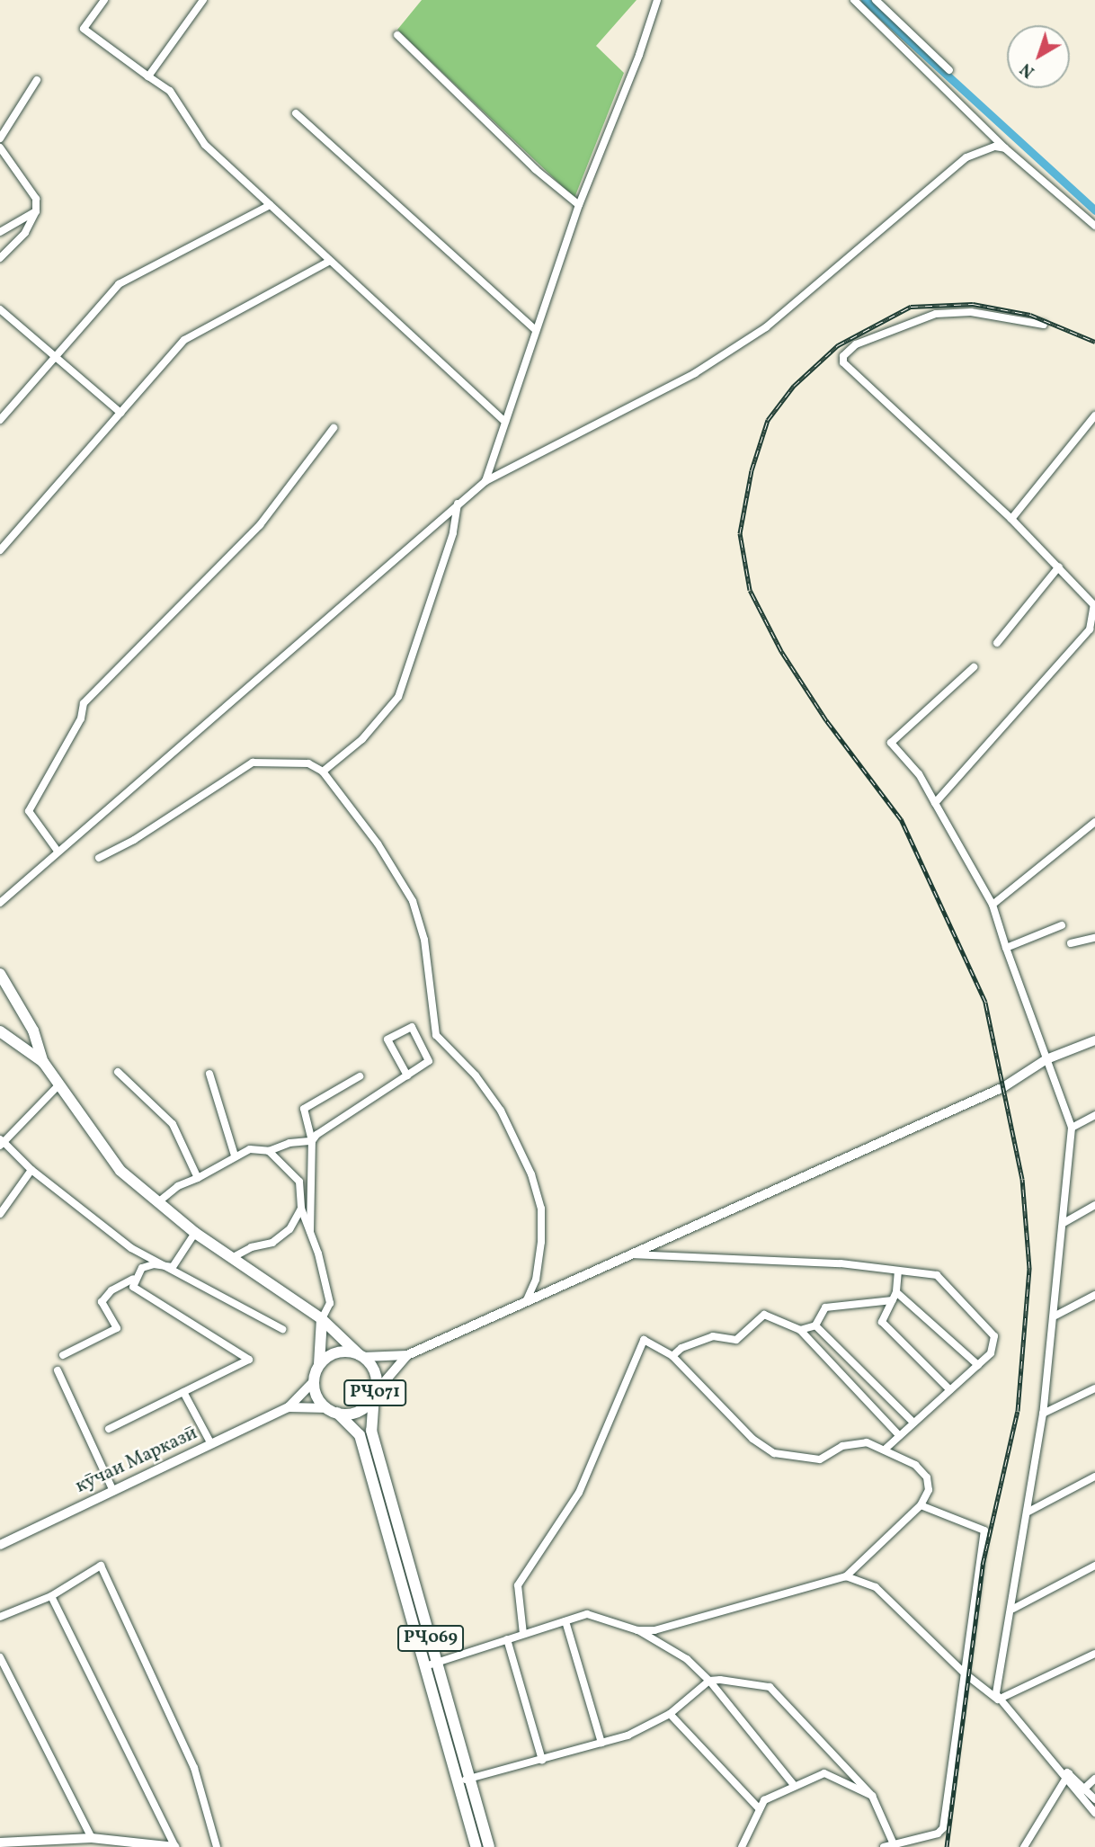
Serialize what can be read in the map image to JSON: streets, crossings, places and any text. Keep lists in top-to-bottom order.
{
  "streets": {
    "main road": ["РҶ071", "кӯчаи Марказӣ", "РҶ069"]
  },
  "crossings": [
    ["РҶ071", "РҶ069"]
  ],
  "north": "bottom left"
}
